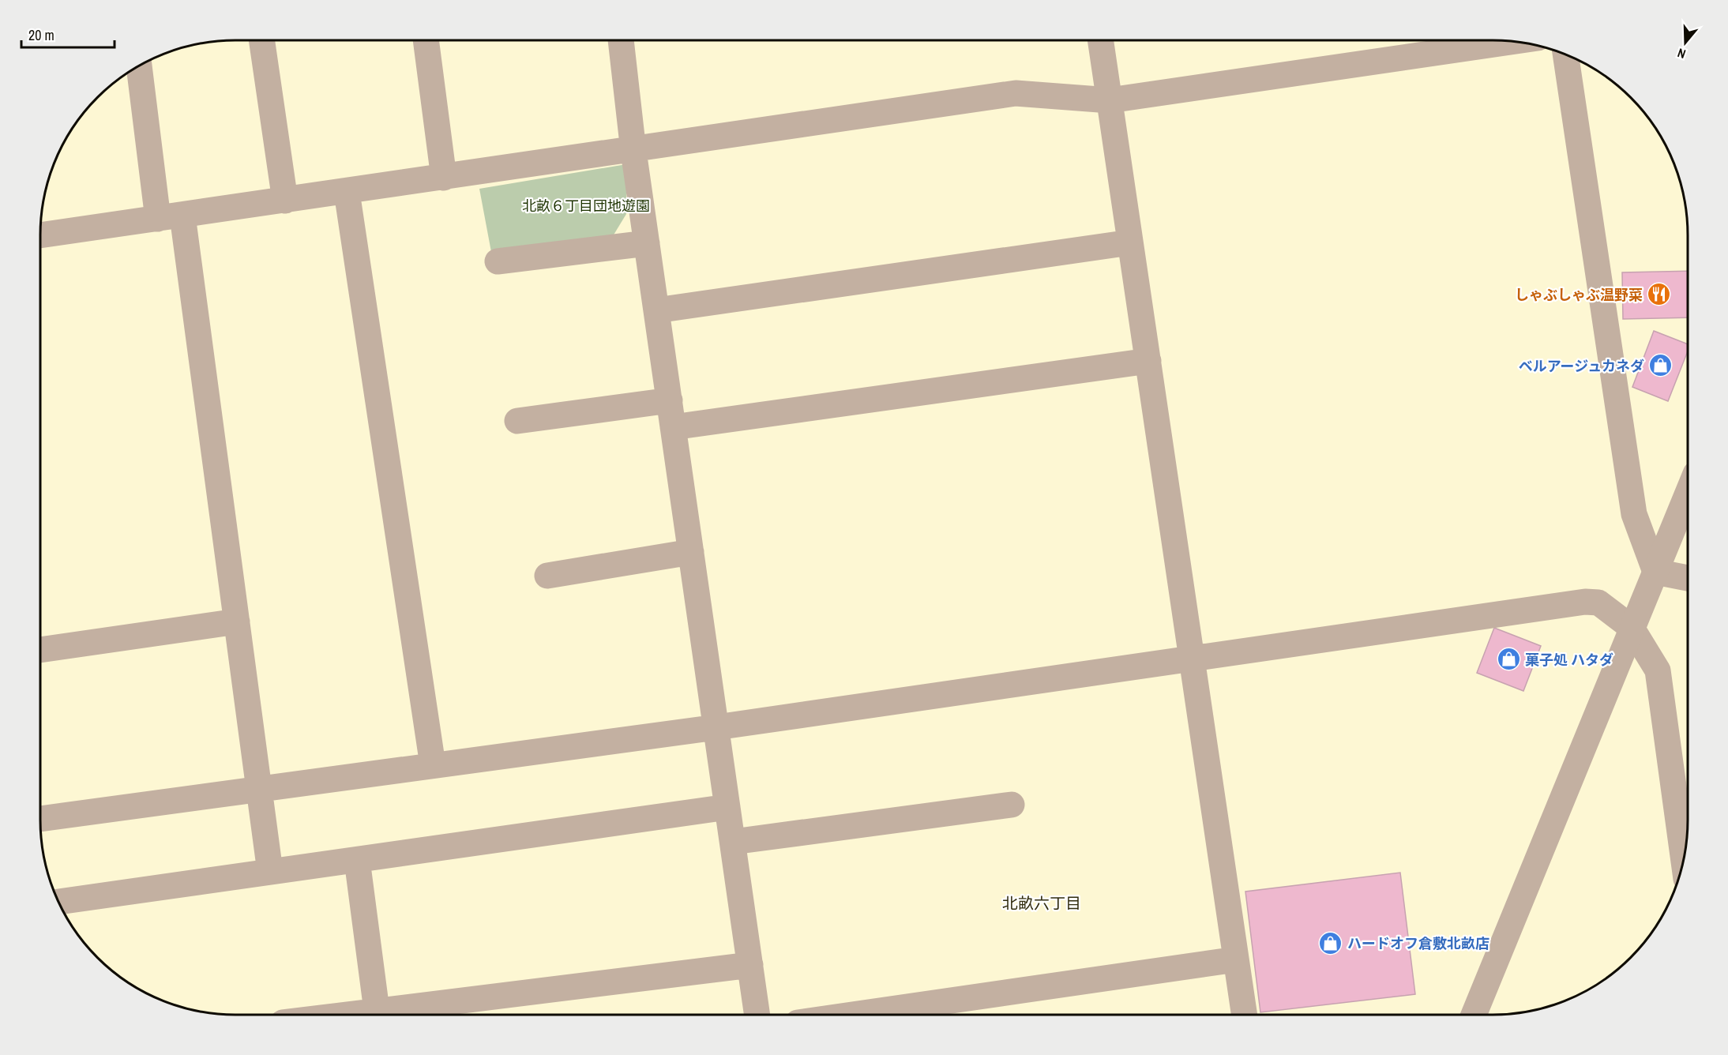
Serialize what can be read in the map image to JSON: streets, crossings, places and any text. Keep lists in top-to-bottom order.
{
  "districts": ["北畝六丁目"],
  "parks": ["北畝６丁目団地遊園"],
  "places": {
    "restaurant": ["しゃぶしゃぶ温野菜"],
    "shop": ["ベルアージュカネダ", "菓子処 ハタダ", "ハードオフ倉敷北畝店"]
  },
  "scale_bar": "20 m",
  "north": "bottom"
}
